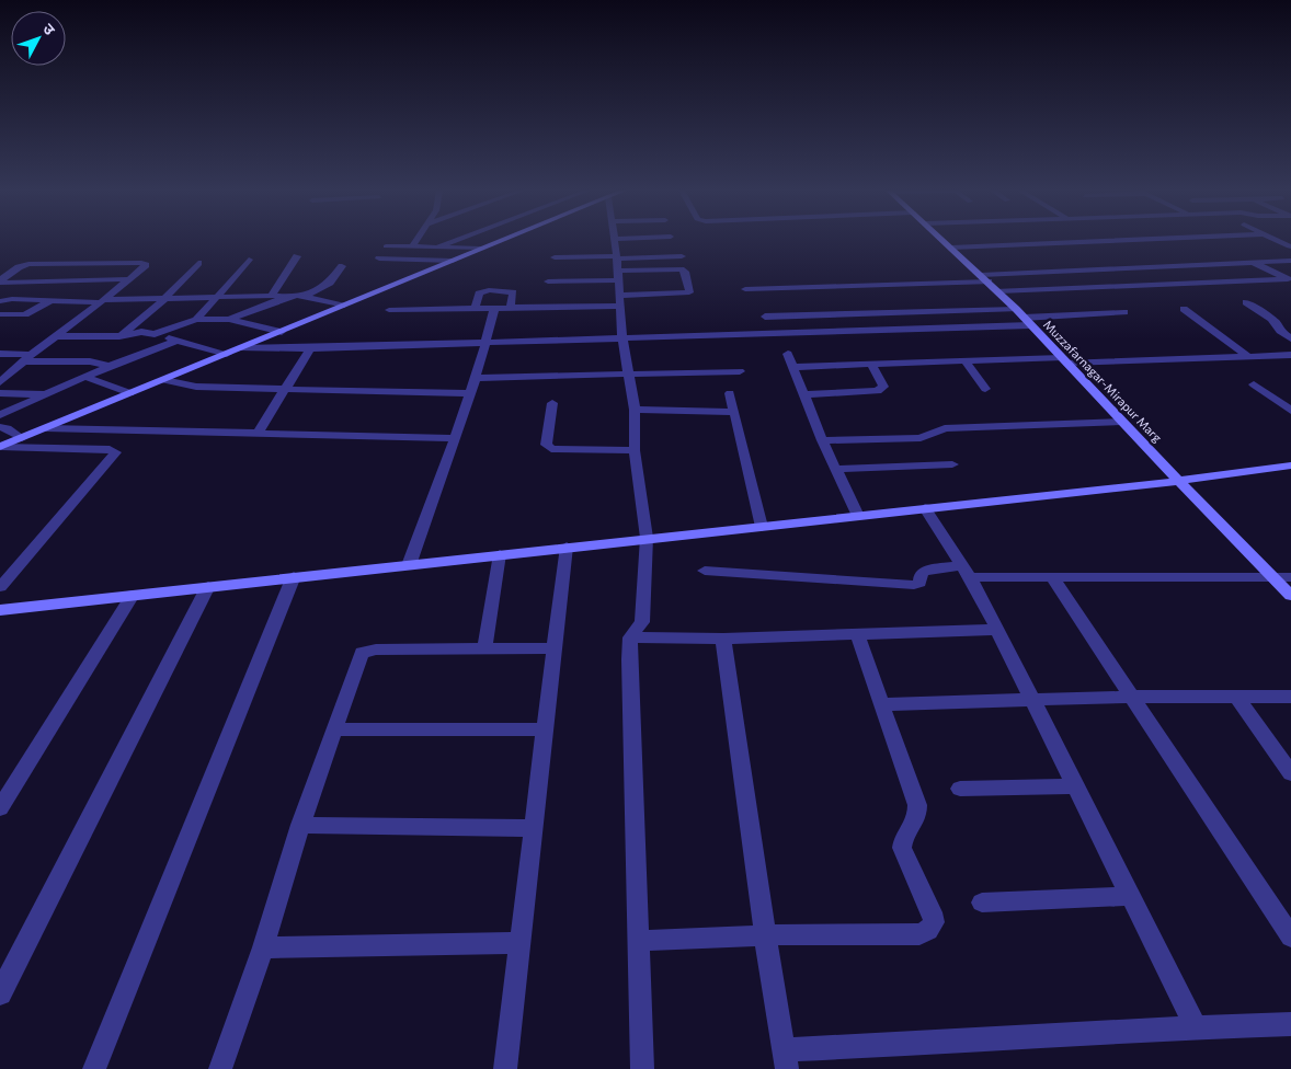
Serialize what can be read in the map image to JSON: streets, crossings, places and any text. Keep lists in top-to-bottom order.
{
  "streets": {
    "main road": ["Muzzafarnagar-Mirapur Marg"]
  },
  "north": "top right"
}
